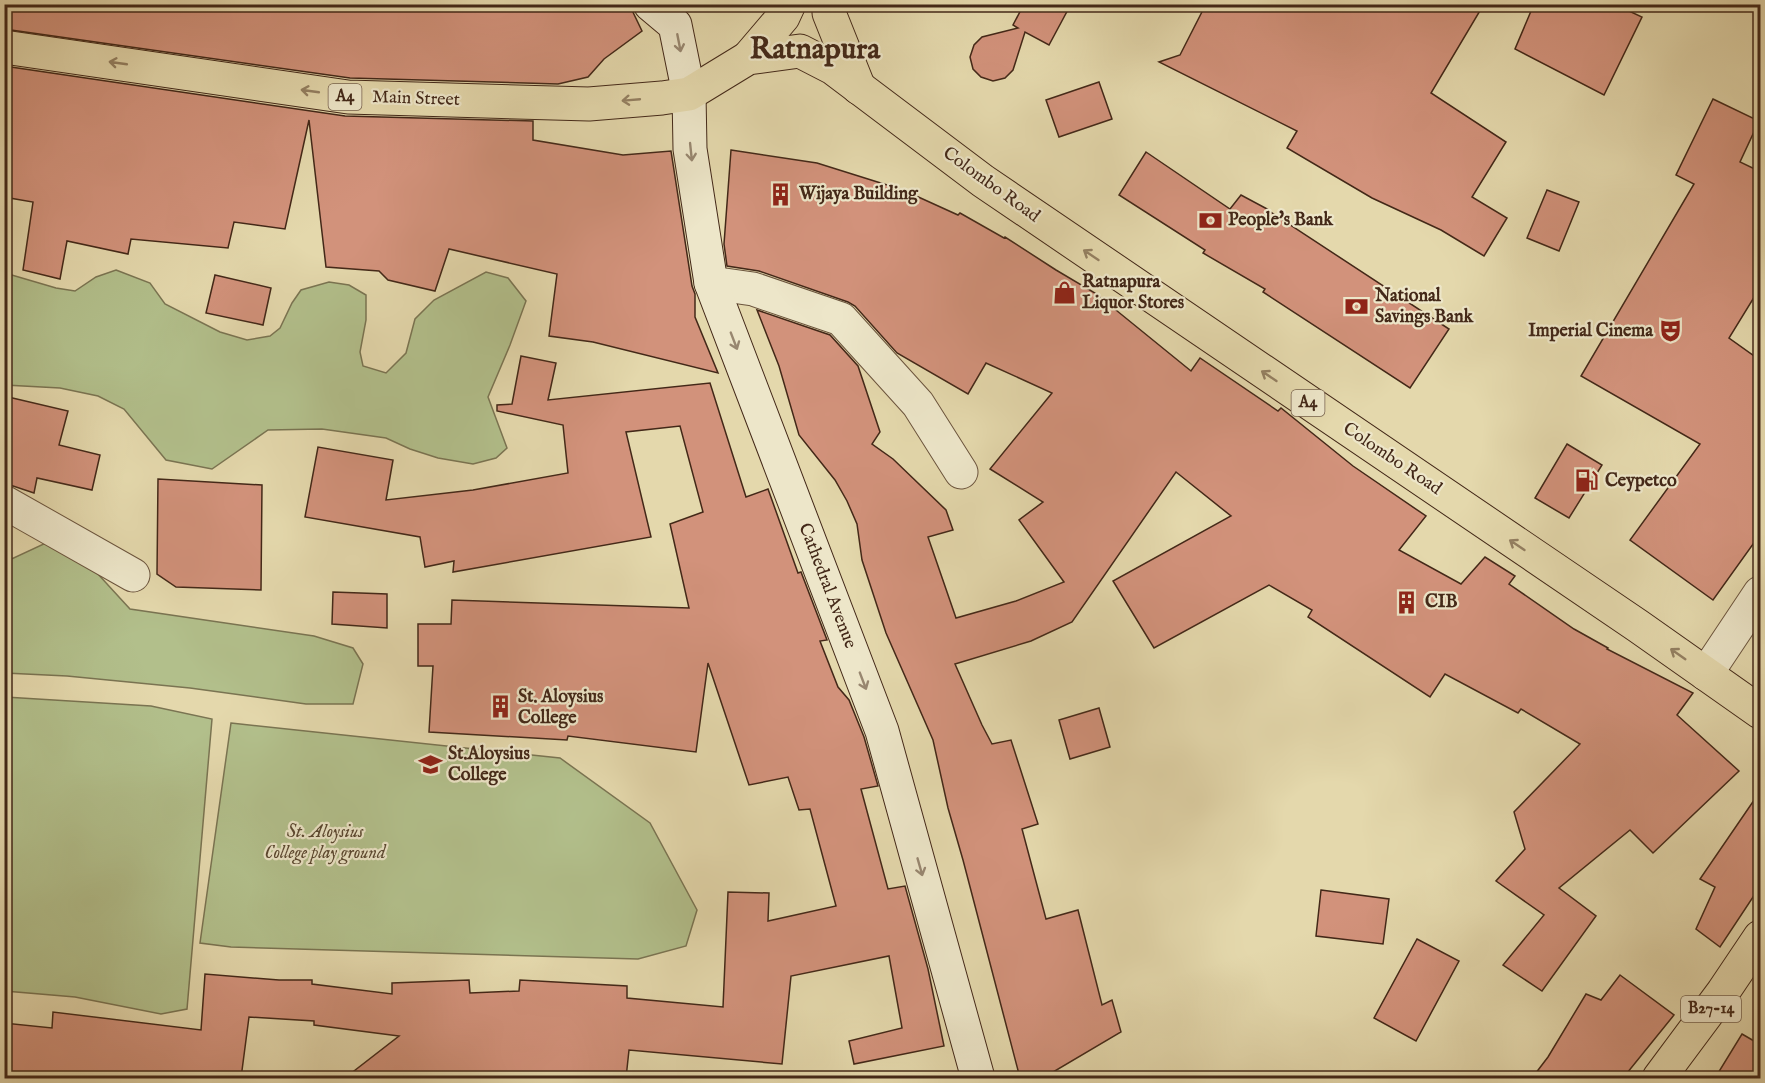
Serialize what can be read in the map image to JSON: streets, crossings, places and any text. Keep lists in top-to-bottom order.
{
  "streets": {
    "main road": [
      "A4",
      "Main Street",
      "Colombo Road",
      "B27-14"
    ],
    "street": ["Cathedral Avenue"]
  },
  "crossings": [
    ["Main Street", "Colombo Road"],
    ["Main Street", "Cathedral Avenue"]
  ],
  "one_way": ["Main Street", "Colombo Road", "Cathedral Avenue"],
  "districts": ["Ratnapura"],
  "parks": ["St. Aloysius College play ground"],
  "places": {
    "building": ["Wijaya Building", "CIB", "St. Aloysius College"],
    "bank": ["People's Bank", "National Savings Bank"],
    "shop": ["Ratnapura Liquor Stores"],
    "theatre": ["Imperial Cinema"],
    "fuel station": ["Ceypetco"],
    "school or university": ["St.Aloysius College"]
  }
}
